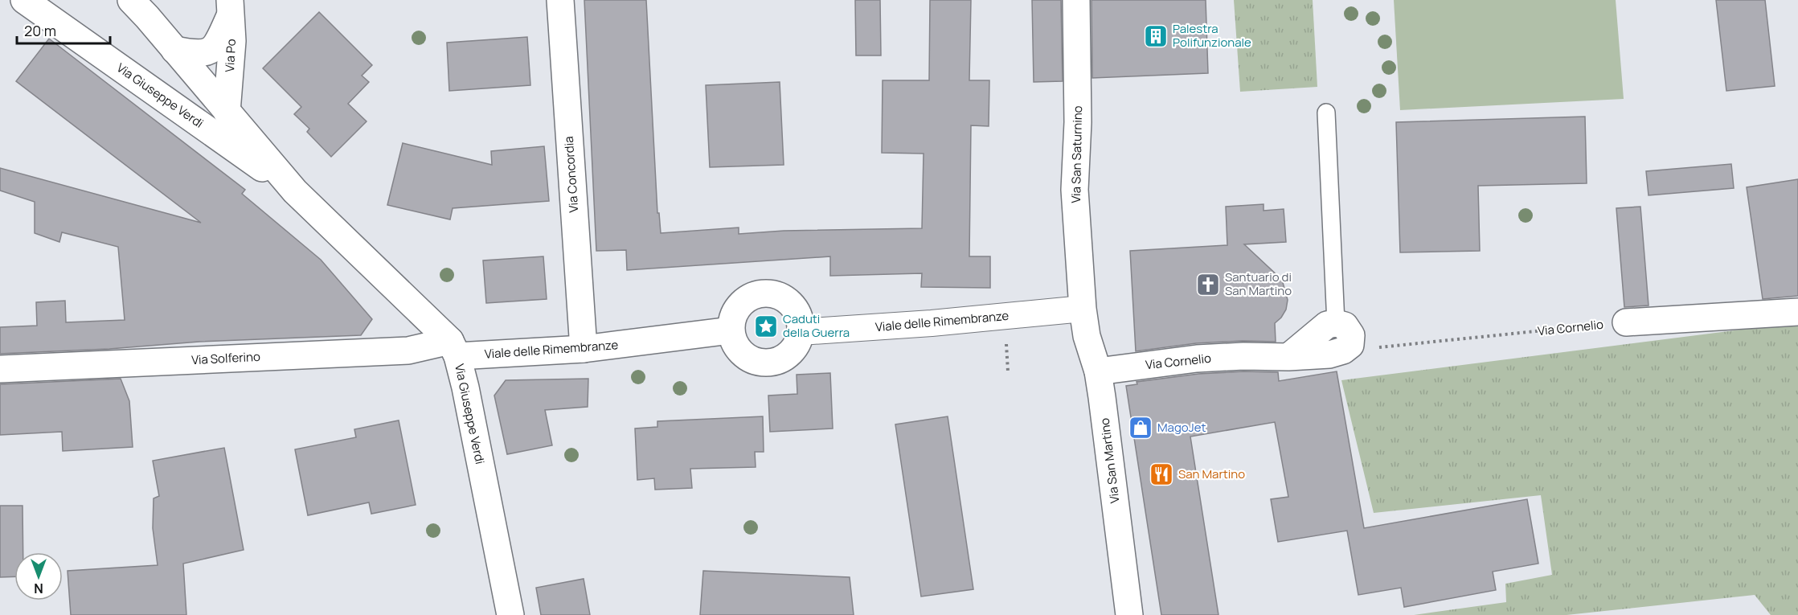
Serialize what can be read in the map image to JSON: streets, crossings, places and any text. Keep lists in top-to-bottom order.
{
  "streets": {
    "street": [
      "Via Po",
      "Via Giuseppe Verdi",
      "Via San Saturnino",
      "Via Concordia",
      "Viale delle Rimembranze",
      "Via Cornelio",
      "Via Solferino",
      "Via San Martino"
    ]
  },
  "crossings": [
    ["Via Po", "Via Giuseppe Verdi"],
    ["Via Giuseppe Verdi", "Viale delle Rimembranze"],
    ["Via Giuseppe Verdi", "Via Solferino"],
    ["Via San Saturnino", "Viale delle Rimembranze"],
    ["Via San Saturnino", "Via San Martino"],
    ["Via Concordia", "Viale delle Rimembranze"],
    ["Viale delle Rimembranze", "Via Solferino"],
    ["Viale delle Rimembranze", "Via San Martino"],
    ["Via Cornelio", "Via San Martino"]
  ],
  "places": {
    "building": ["Palestra Polifunzionale"],
    "church": ["Santuario di San Martino"],
    "place": ["Caduti della Guerra"],
    "shop": ["MagoJet"],
    "restaurant": ["San Martino"]
  },
  "scale_bar": "20 m",
  "north": "bottom"
}
